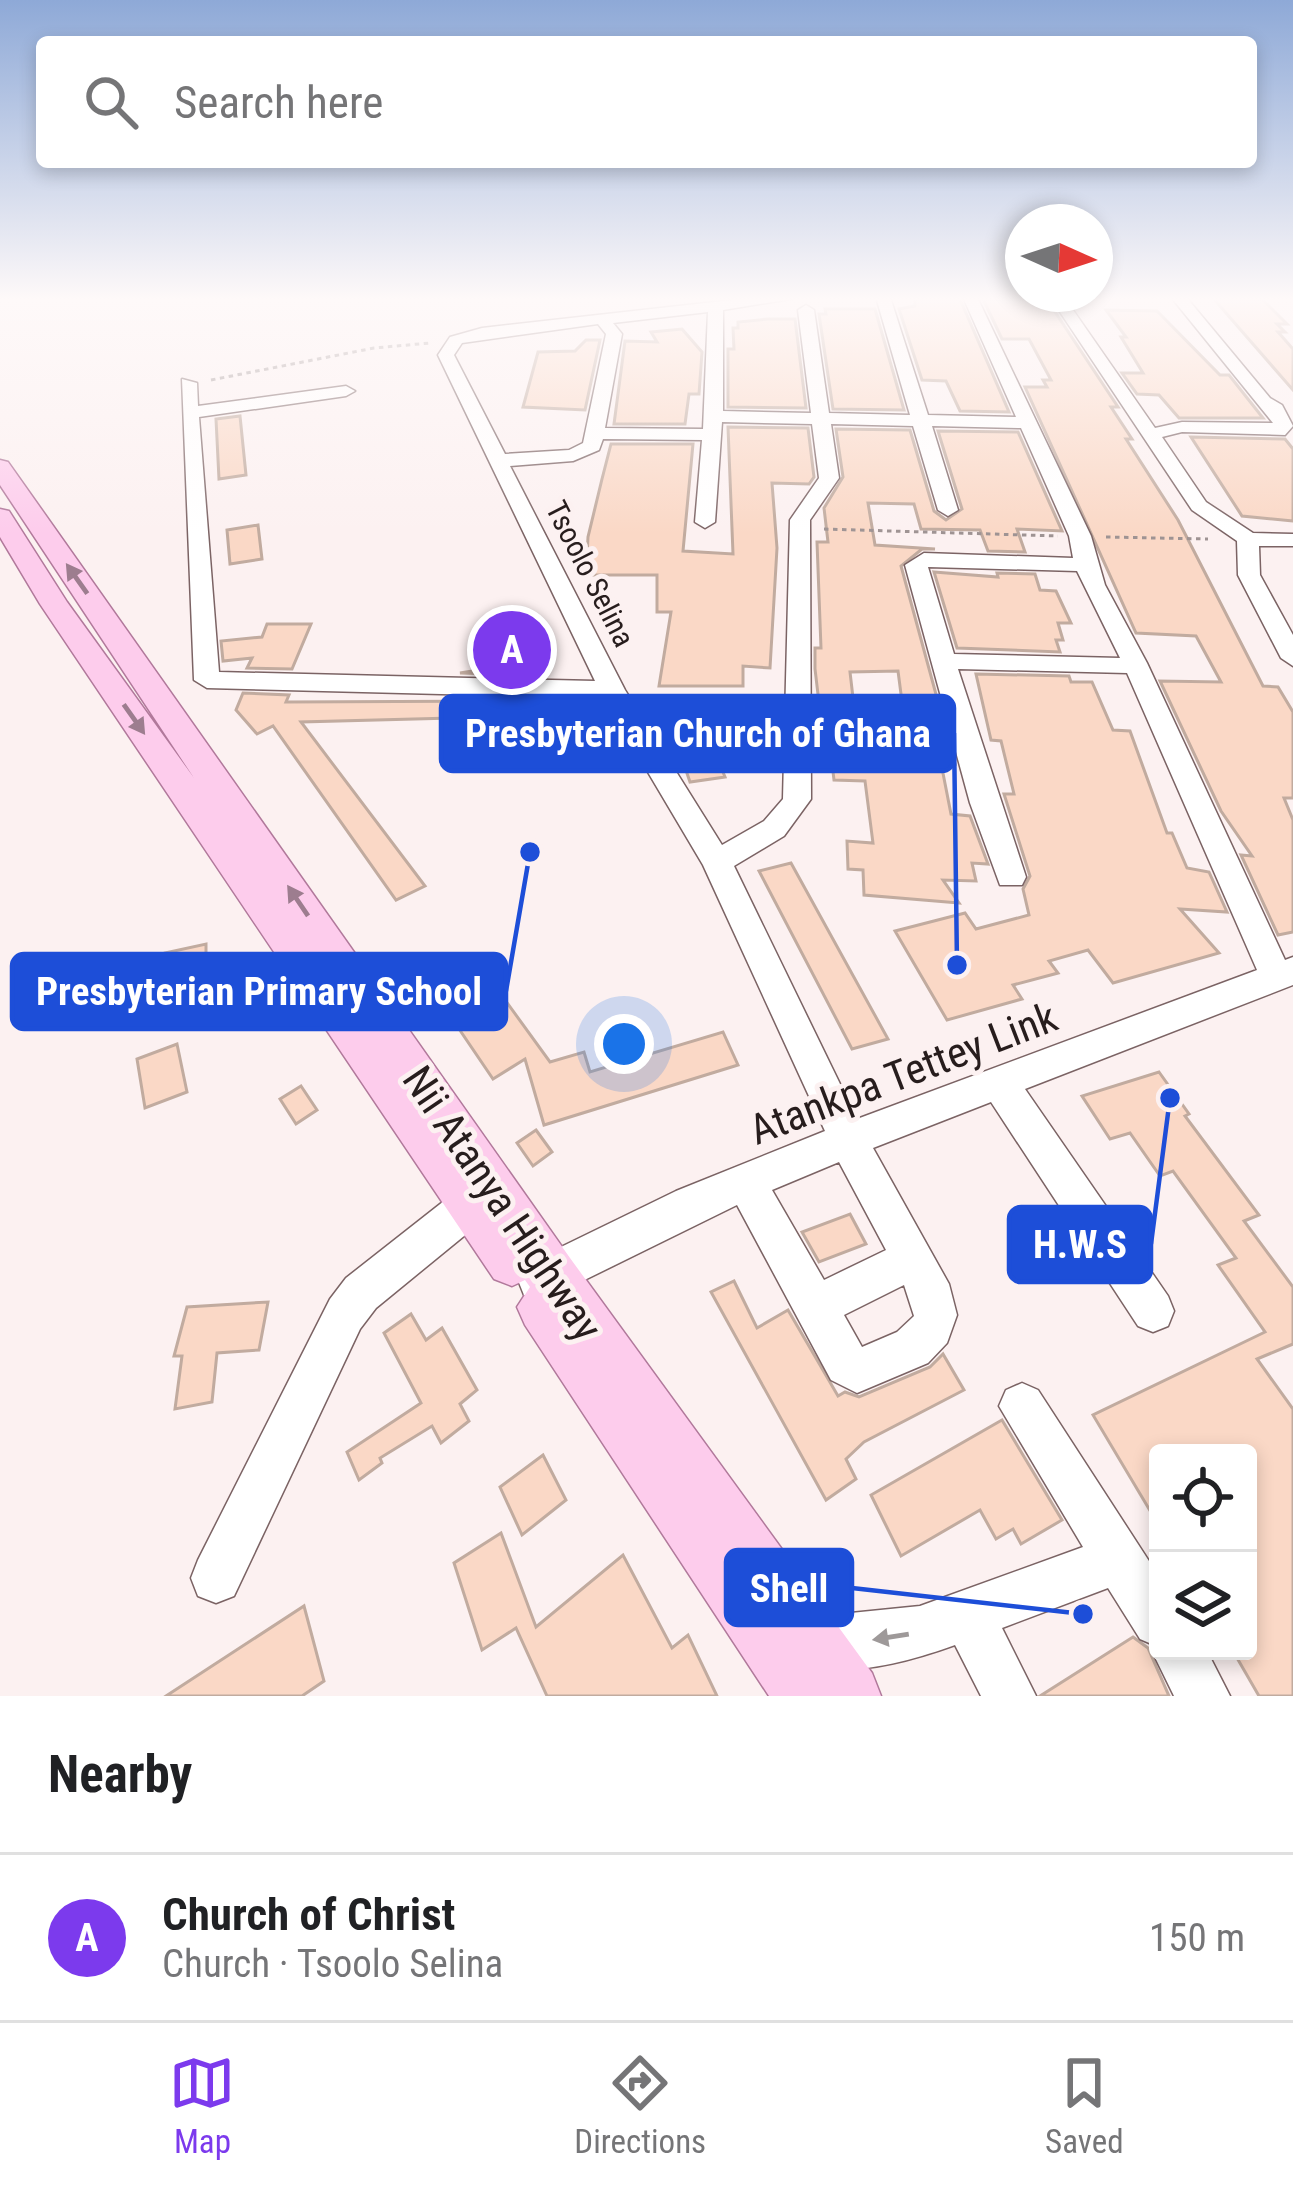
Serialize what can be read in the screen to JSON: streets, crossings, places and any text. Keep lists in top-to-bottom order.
{
  "streets": {
    "main road": ["Nii Atanya Highway"],
    "street": ["Tsoolo Selina", "Atankpa Tettey Link"]
  },
  "crossings": [
    ["Tsoolo Selina", "Atankpa Tettey Link"],
    ["Atankpa Tettey Link", "Nii Atanya Highway"]
  ],
  "places": [
    "Presbyterian Primary School",
    "Presbyterian Church of Ghana",
    "H.W.S",
    "Shell"
  ],
  "north": "right",
  "page": {
    "search": "Search here",
    "pins": "A",
    "heading": "Nearby",
    "list": [
      {
        "mark": "A",
        "name": "Church of Christ",
        "note": "Church · Tsoolo Selina",
        "value": "150 m"
      }
    ],
    "nav": ["Map", "Directions", "Saved"]
  }
}
